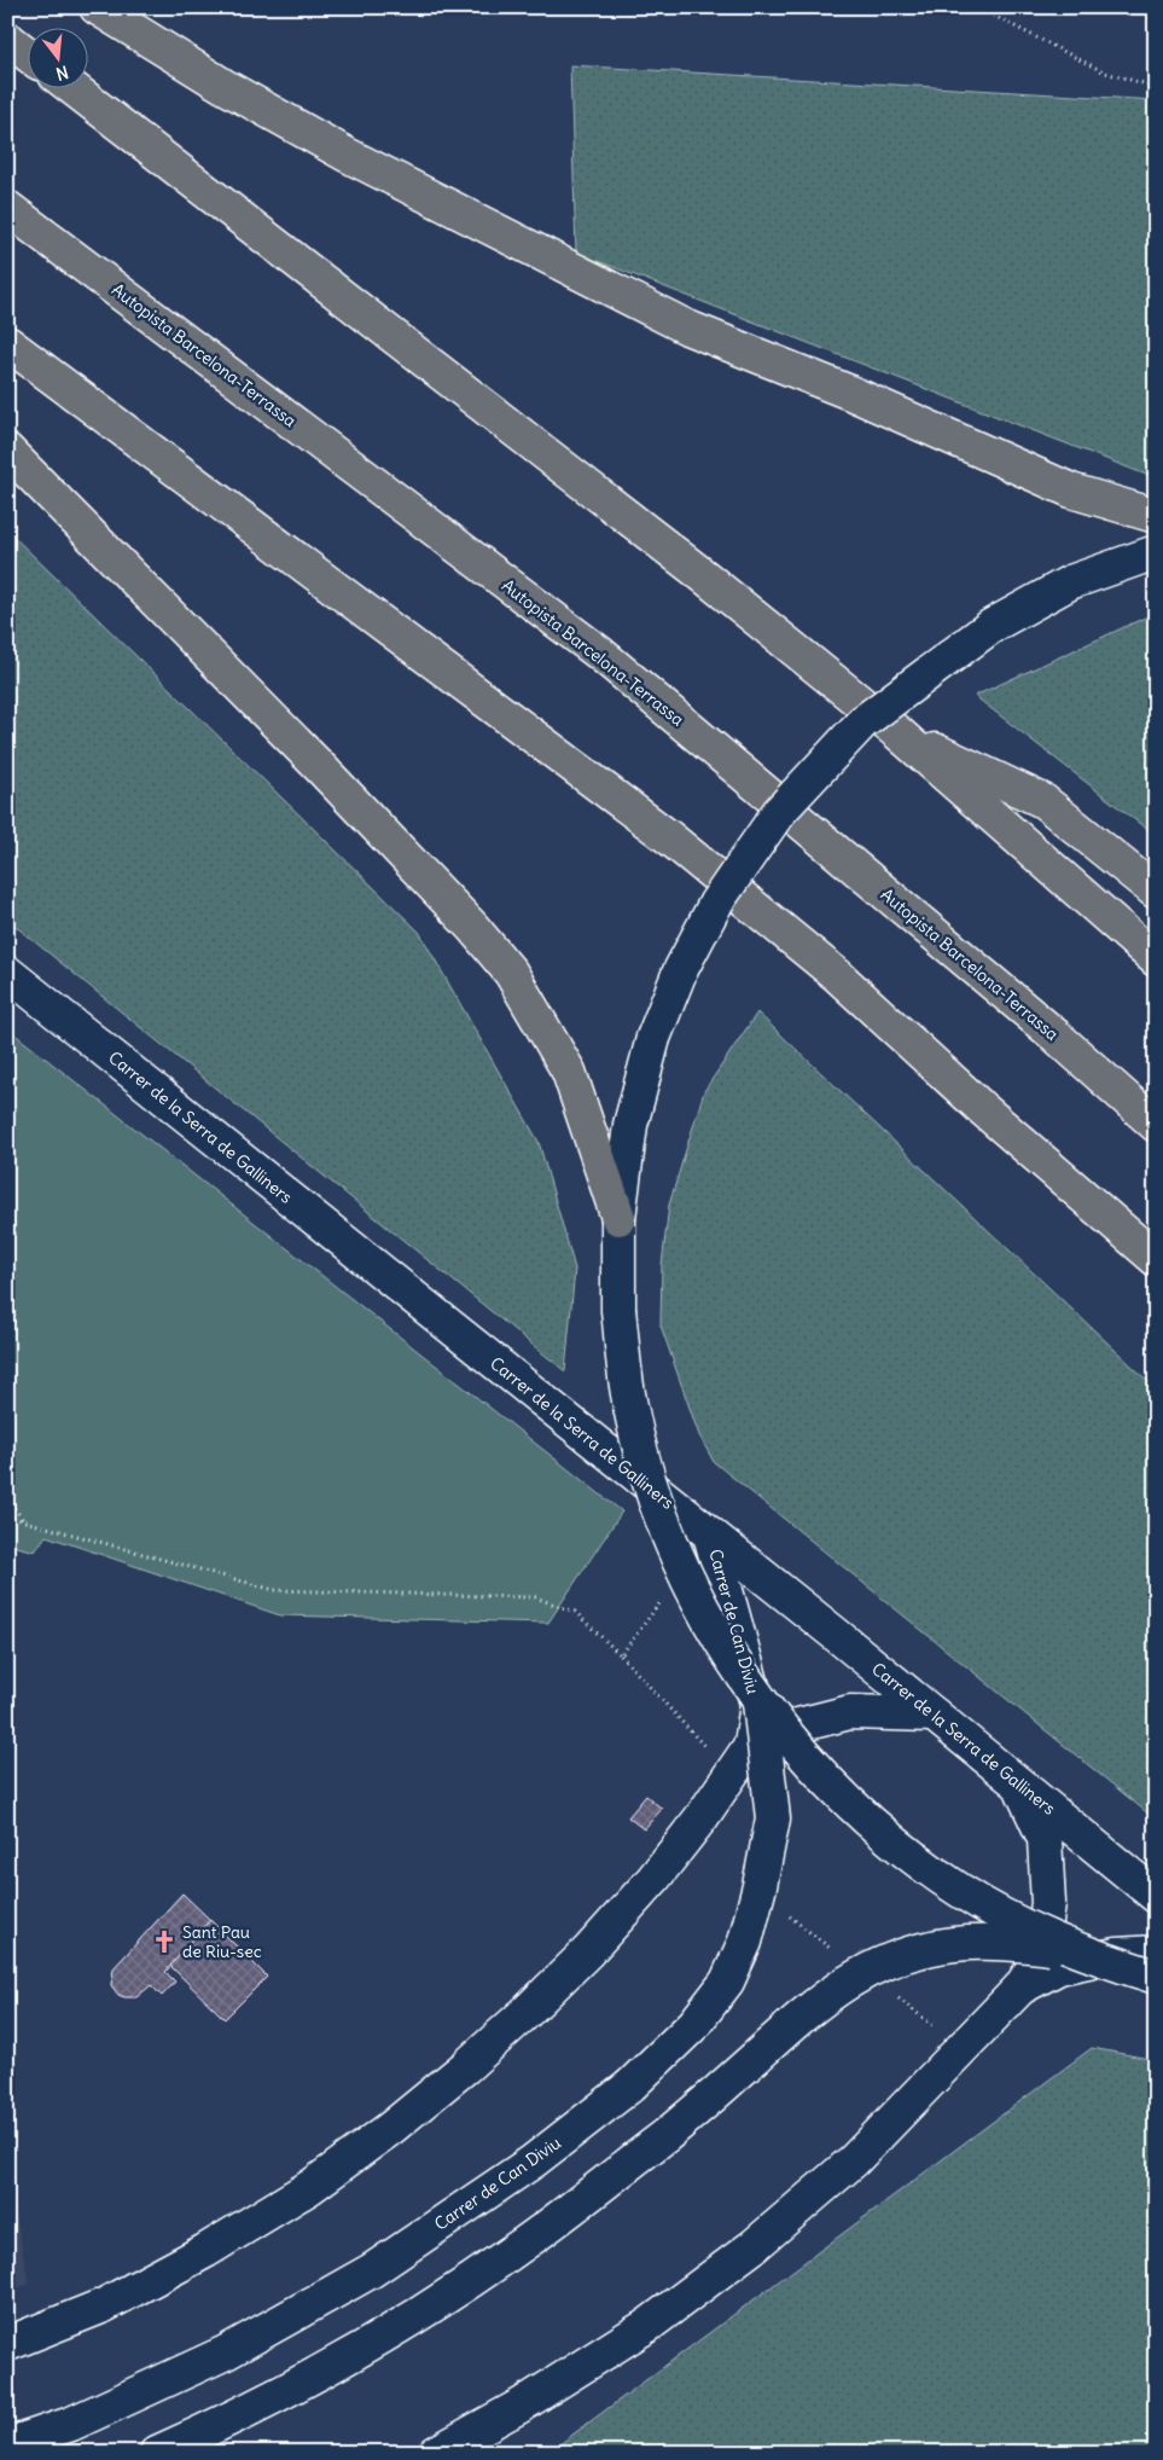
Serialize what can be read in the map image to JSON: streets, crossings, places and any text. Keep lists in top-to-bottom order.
{
  "streets": {
    "highway": ["Autopista Barcelona-Terrassa"],
    "street": ["Carrer de la Serra de Galliners", "Carrer de Can Diviu"]
  },
  "crossings": [
    ["Carrer de la Serra de Galliners", "Carrer de Can Diviu"]
  ],
  "places": {
    "church": ["Sant Pau de Riu-sec"]
  },
  "north": "bottom"
}
